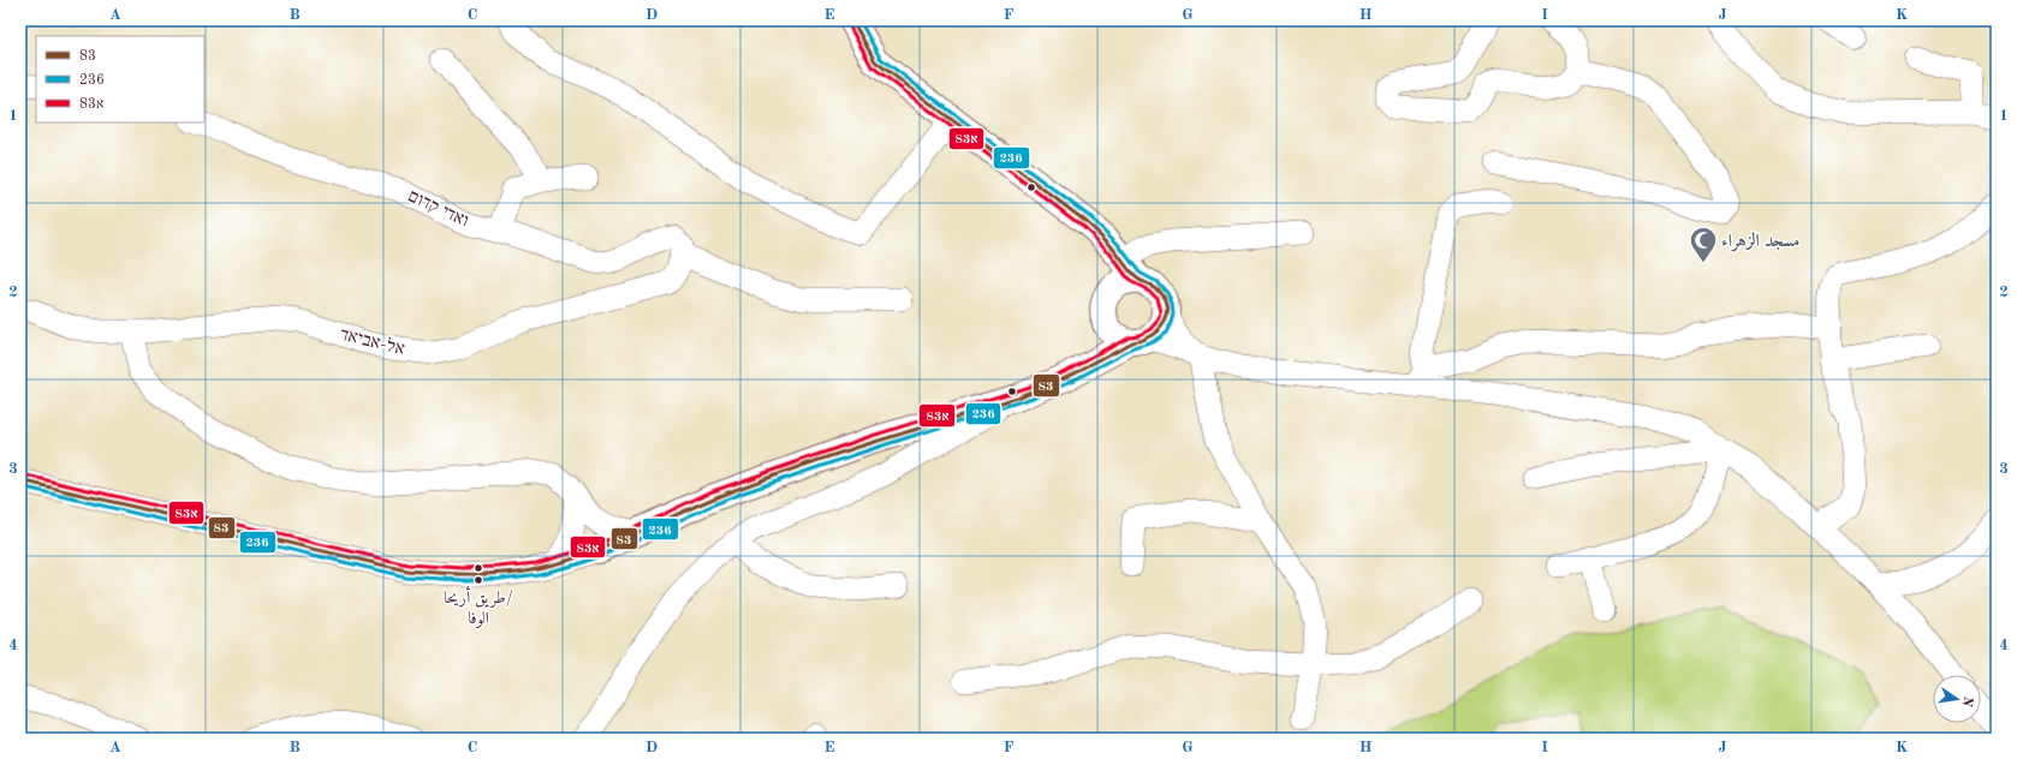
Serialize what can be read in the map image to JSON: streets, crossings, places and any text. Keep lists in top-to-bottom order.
{
  "streets": {
    "street": ["ואדי קדום", "אל-אביאד"]
  },
  "crossings": [
    ["ואדי קדום", "אל-אביאד"]
  ],
  "places": {
    "mosque": ["مسجد الزهراء"],
    "other": ["طريق أريحا/ الوفا"]
  },
  "lines": ["transit line 83", "transit line 236", "transit line 83א"],
  "legend": ["83", "236", "83א"],
  "north": "right",
  "grid": {
    "columns": [
      "A",
      "B",
      "C",
      "D",
      "E",
      "F",
      "G",
      "H",
      "I",
      "J",
      "K"
    ],
    "rows": [
      "1",
      "2",
      "3",
      "4"
    ]
  }
}
